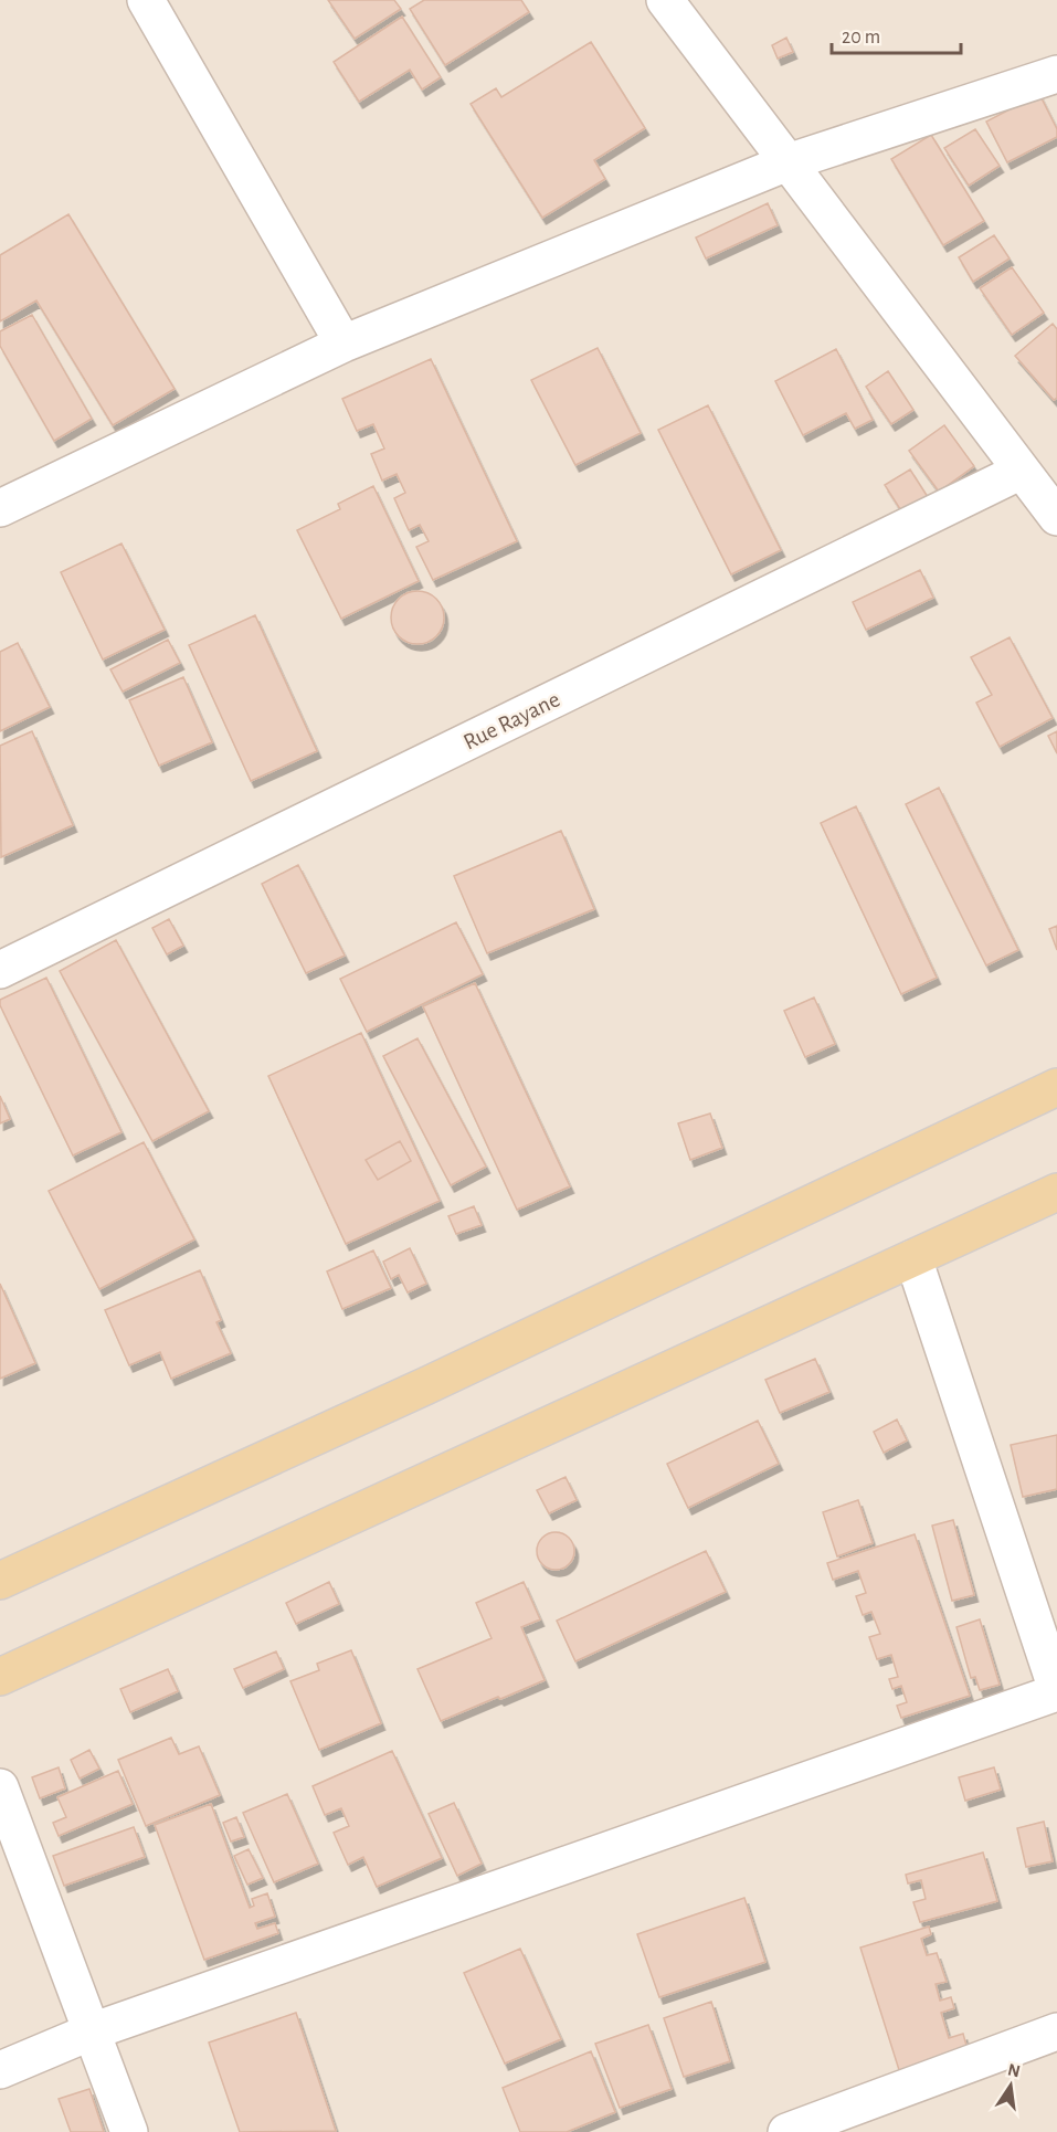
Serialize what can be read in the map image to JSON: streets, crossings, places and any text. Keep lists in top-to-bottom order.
{
  "streets": {
    "street": ["Rue Rayane"]
  },
  "scale_bar": "20 m",
  "north": "top"
}
